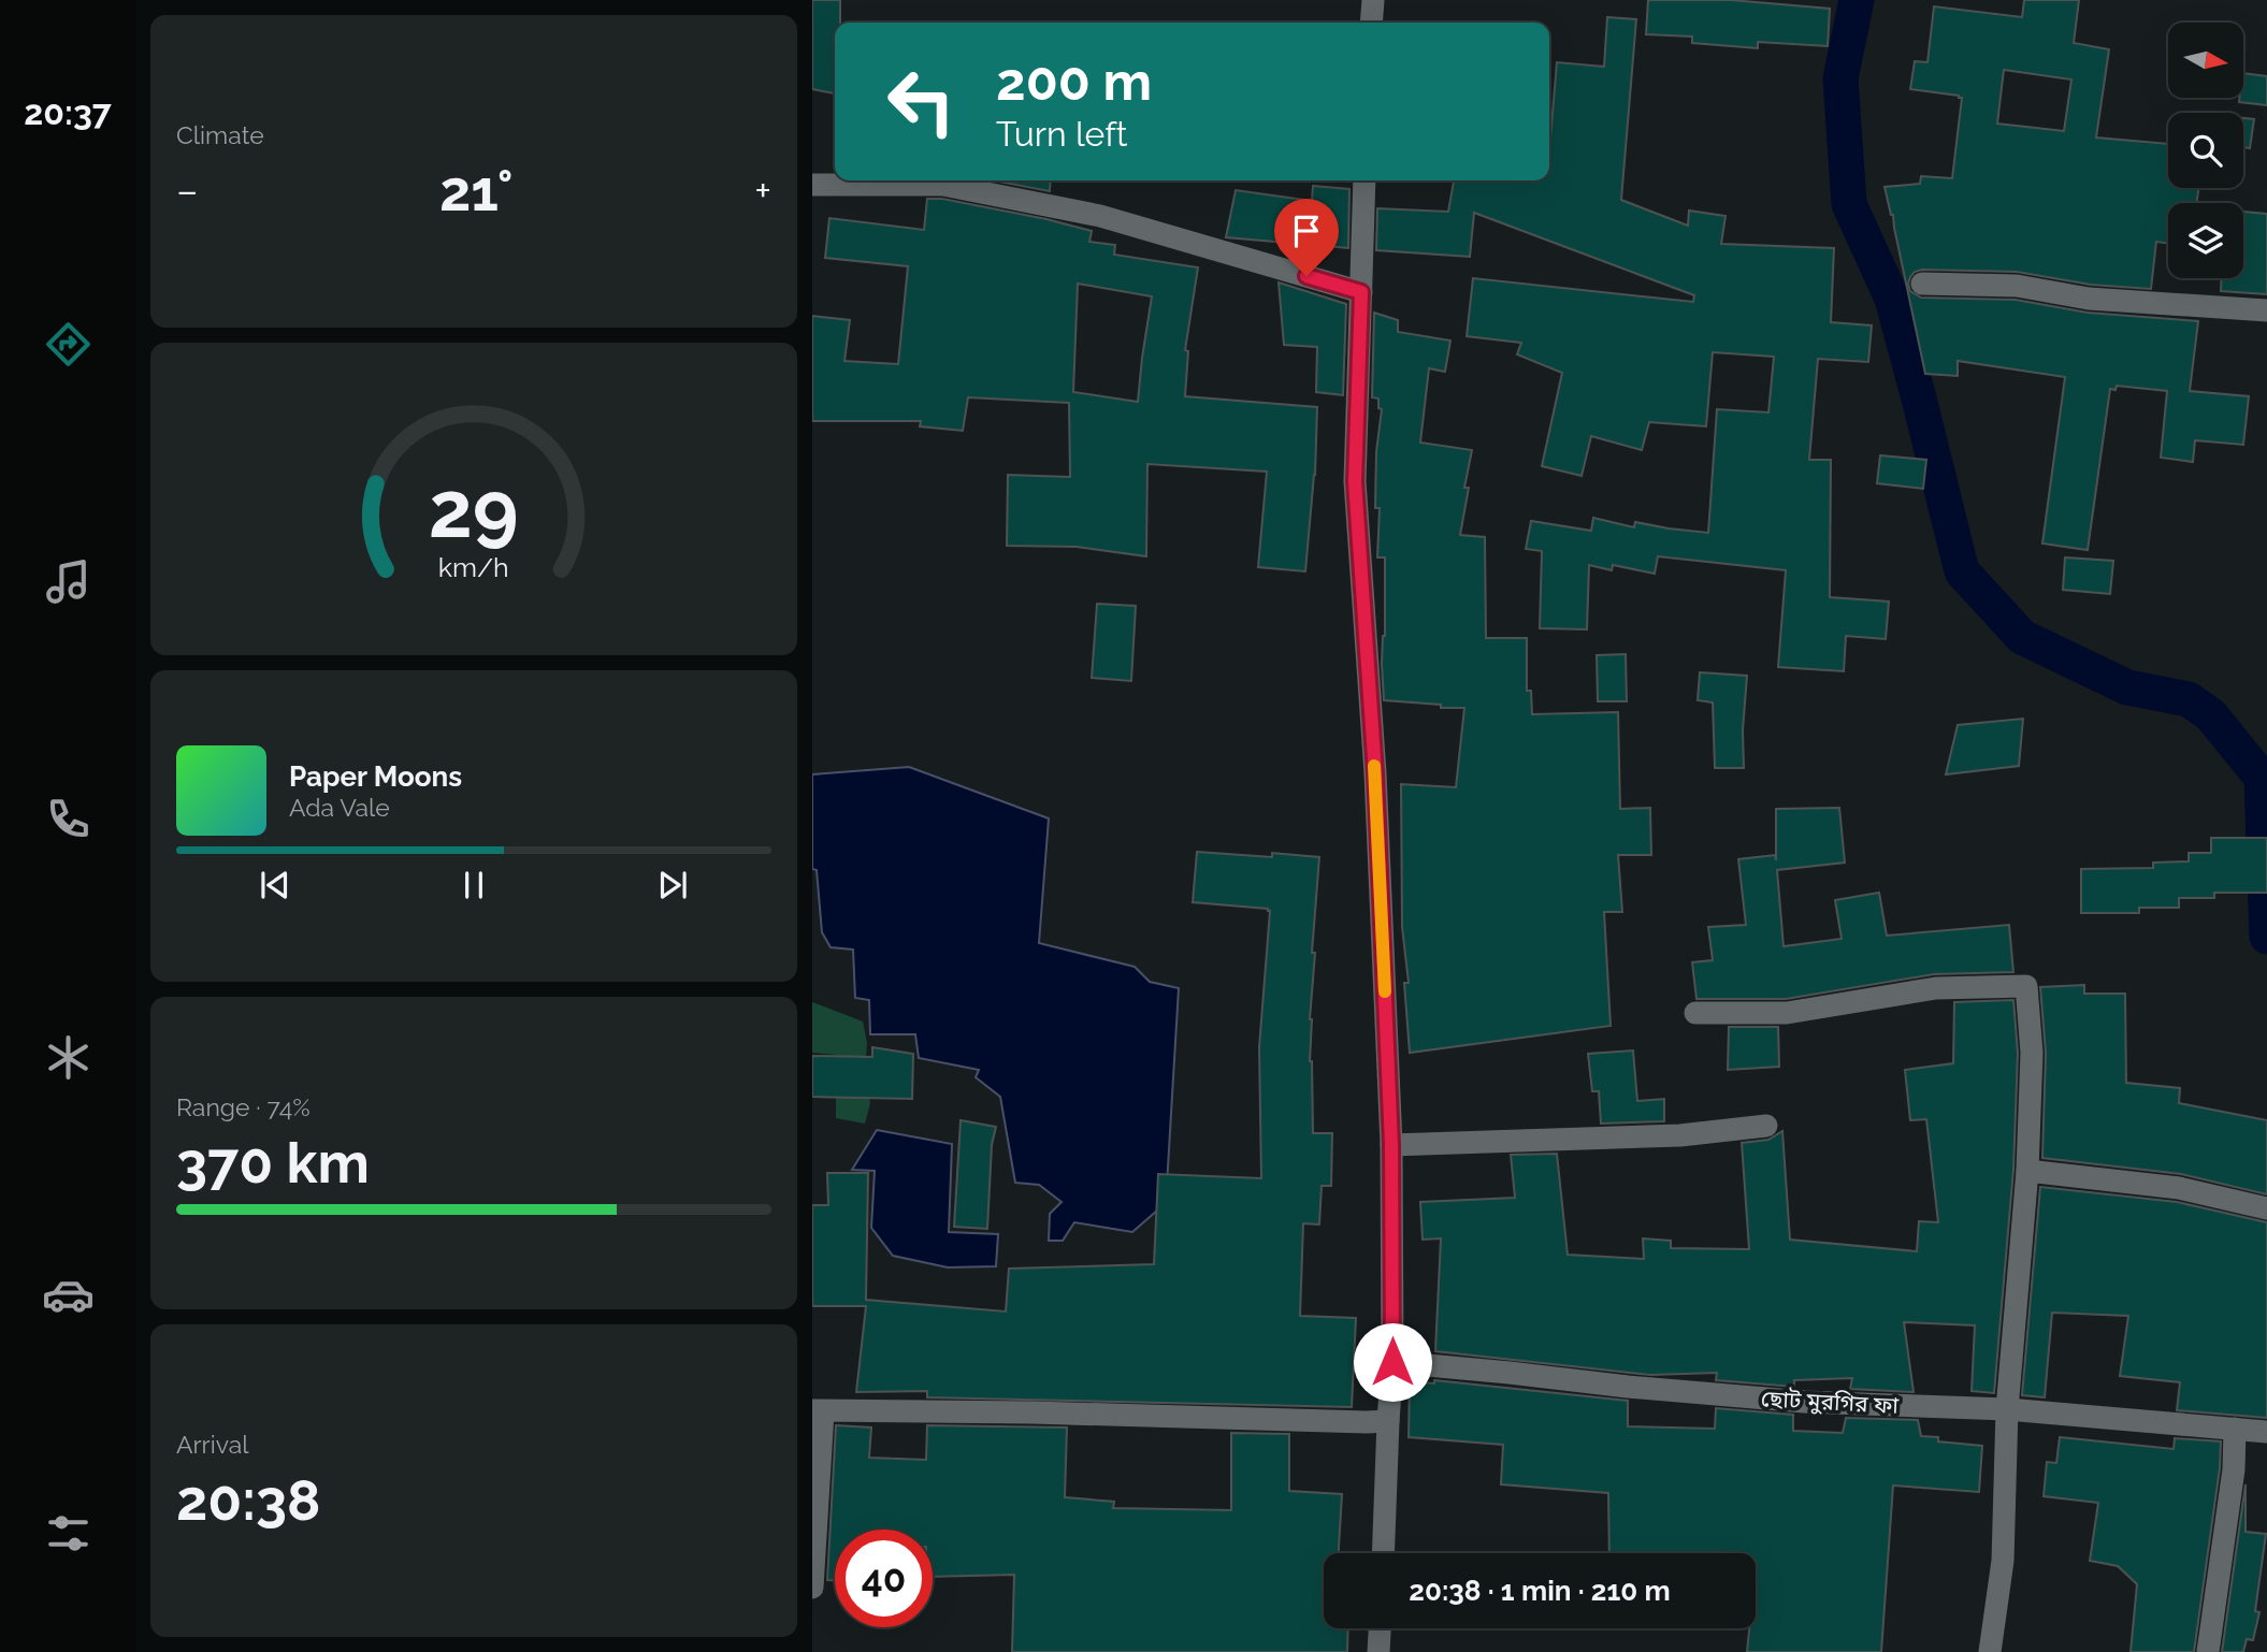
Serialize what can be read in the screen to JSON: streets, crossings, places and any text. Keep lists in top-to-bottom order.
{
  "streets": {
    "street": ["ছোট মুরগির ফা"]
  },
  "north": "right",
  "page": {
    "tabs": "20:37",
    "tile": [
      "Climate",
      ["Range · 74%", "370 km"],
      ["Arrival", "20:38"]
    ],
    "turn": ["200 m", "Turn left"],
    "heat": ["−", "21°", "+"],
    "song": ["Paper Moons", "Ada Vale"],
    "limit": "40",
    "trip": "20:38 · 1 min · 210 m",
    "gauge": ["29", "km/h"]
  }
}
